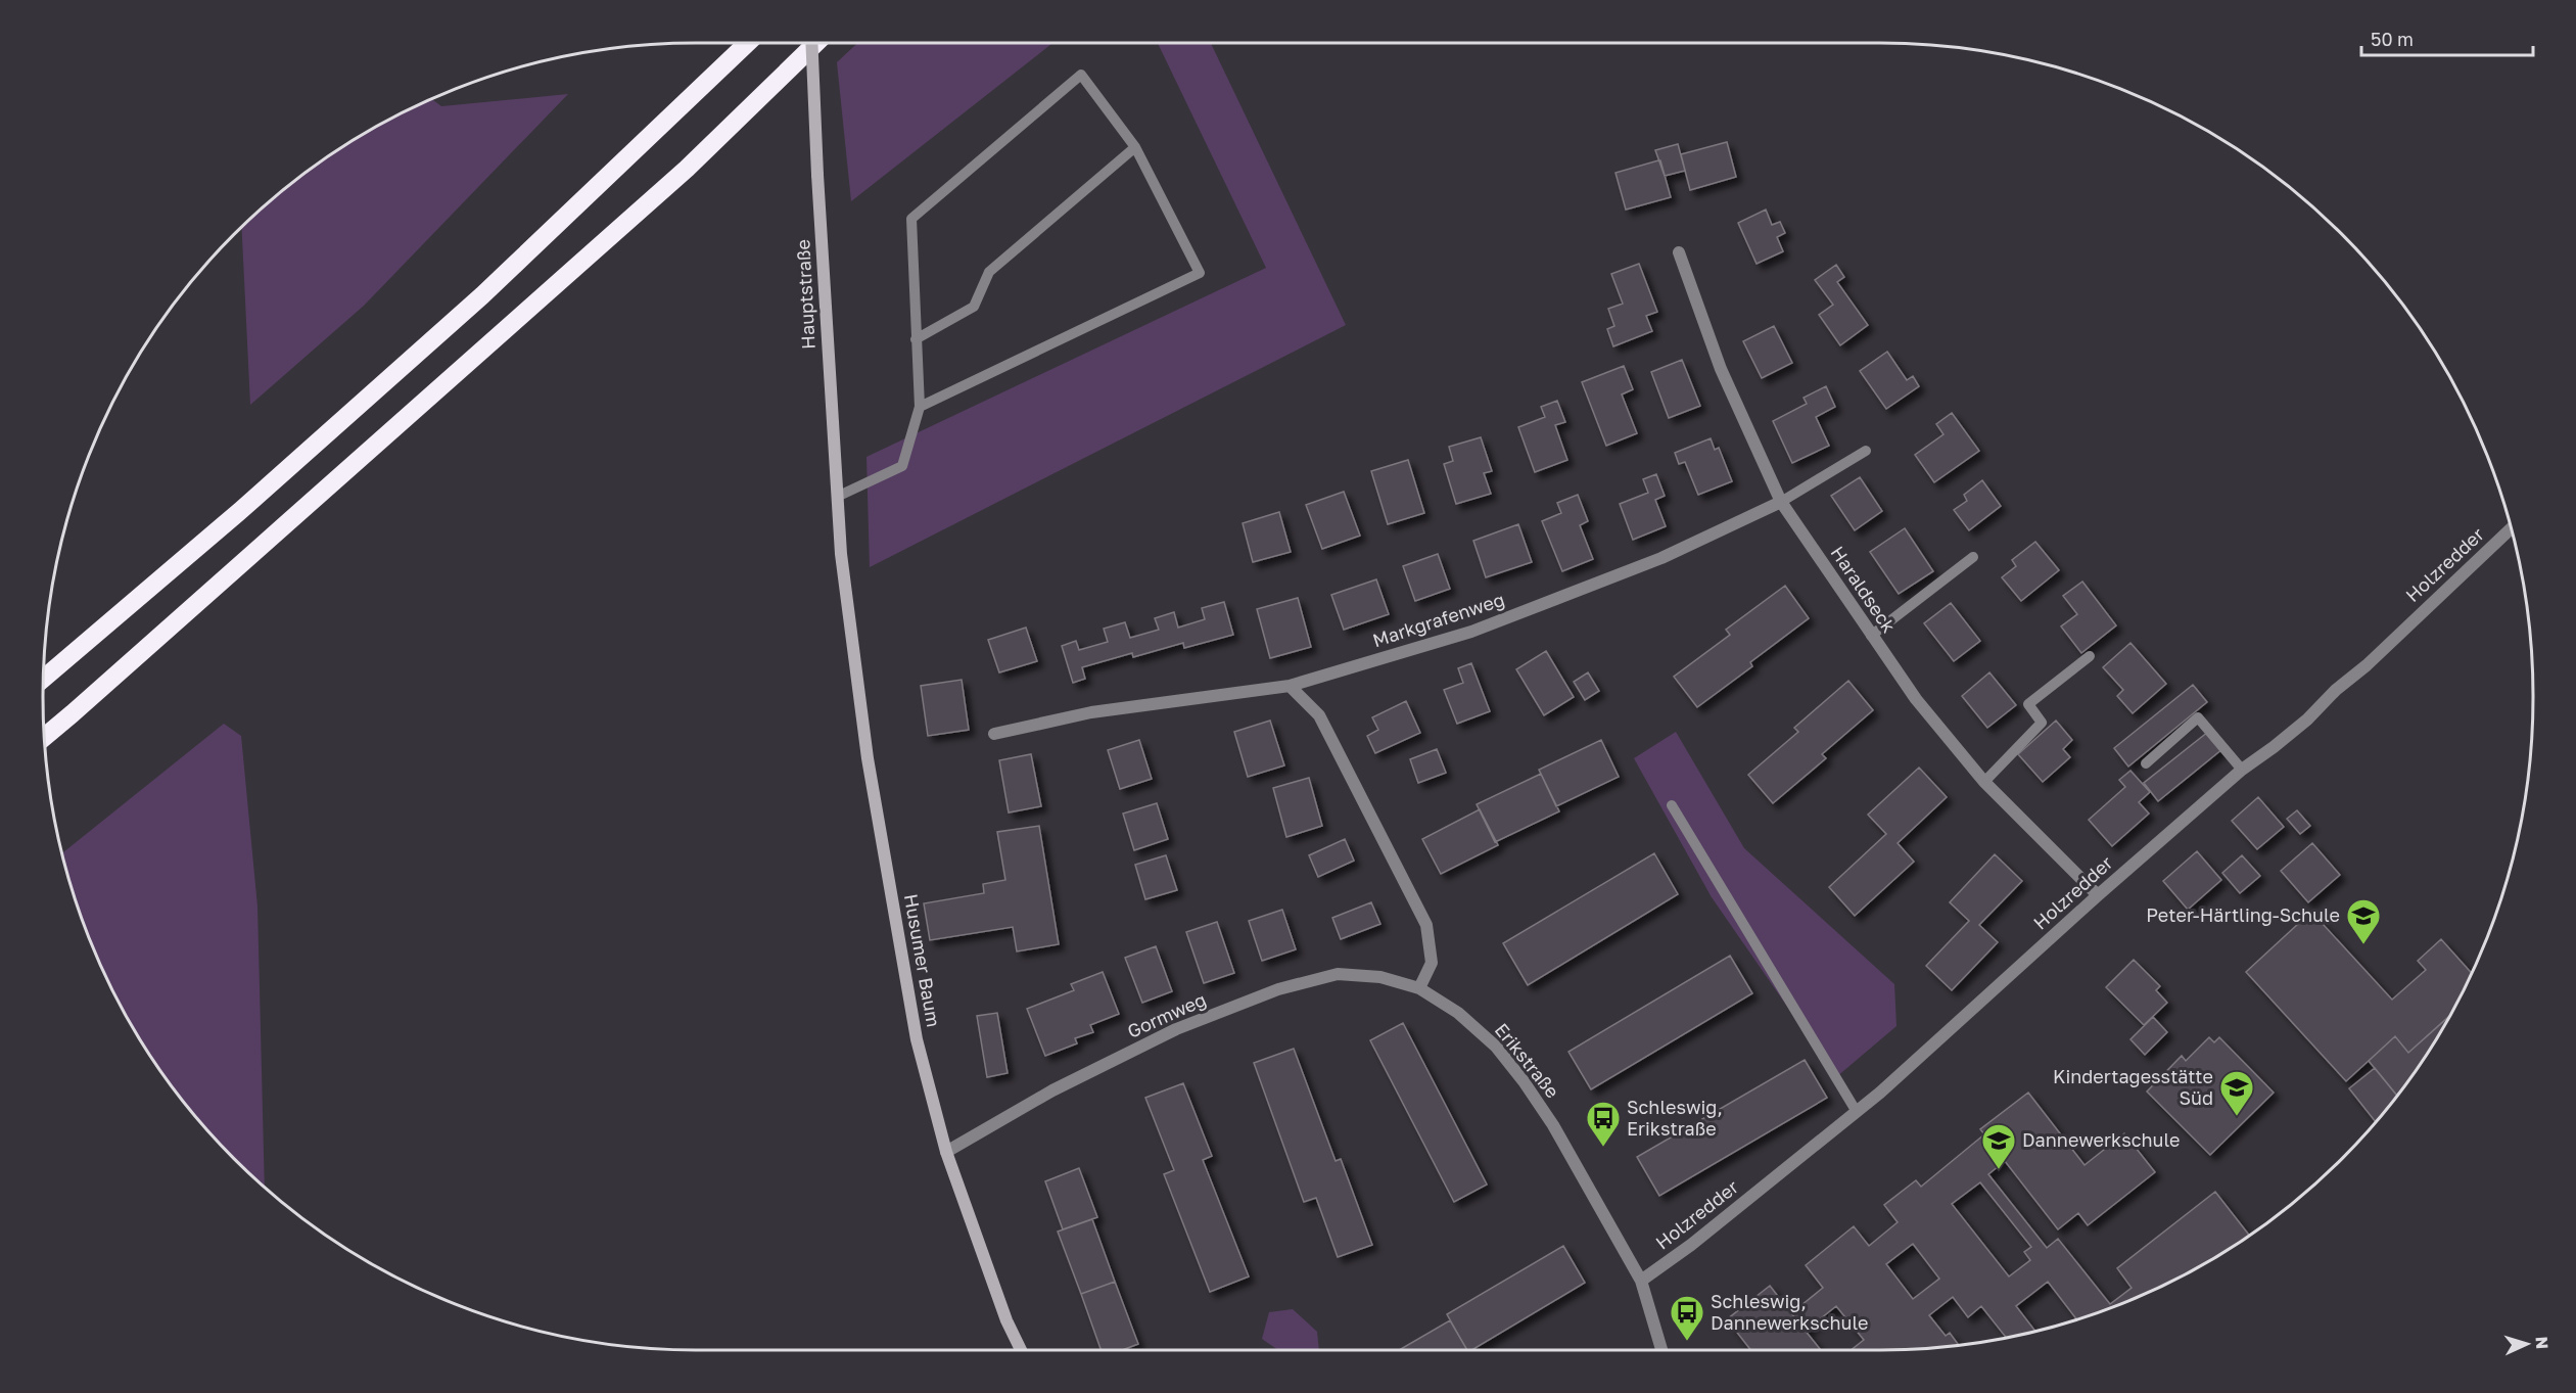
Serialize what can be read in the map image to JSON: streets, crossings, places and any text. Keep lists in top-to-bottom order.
{
  "streets": {
    "street": [
      "Hauptstraße",
      "Holzredder",
      "Haraldseck",
      "Markgrafenweg",
      "Husumer Baum",
      "Gormweg",
      "Erikstraße"
    ]
  },
  "crossings": [
    ["Hauptstraße", "Husumer Baum"],
    ["Holzredder", "Haraldseck"],
    ["Holzredder", "Erikstraße"],
    ["Haraldseck", "Markgrafenweg"],
    ["Husumer Baum", "Gormweg"],
    ["Gormweg", "Erikstraße"]
  ],
  "places": {
    "school or university": ["Peter-Härtling-Schule", "Kindertagesstätte Süd", "Dannewerkschule"],
    "bus stop": ["Schleswig, Erikstraße", "Schleswig, Dannewerkschule"]
  },
  "scale_bar": "50 m",
  "north": "right"
}
